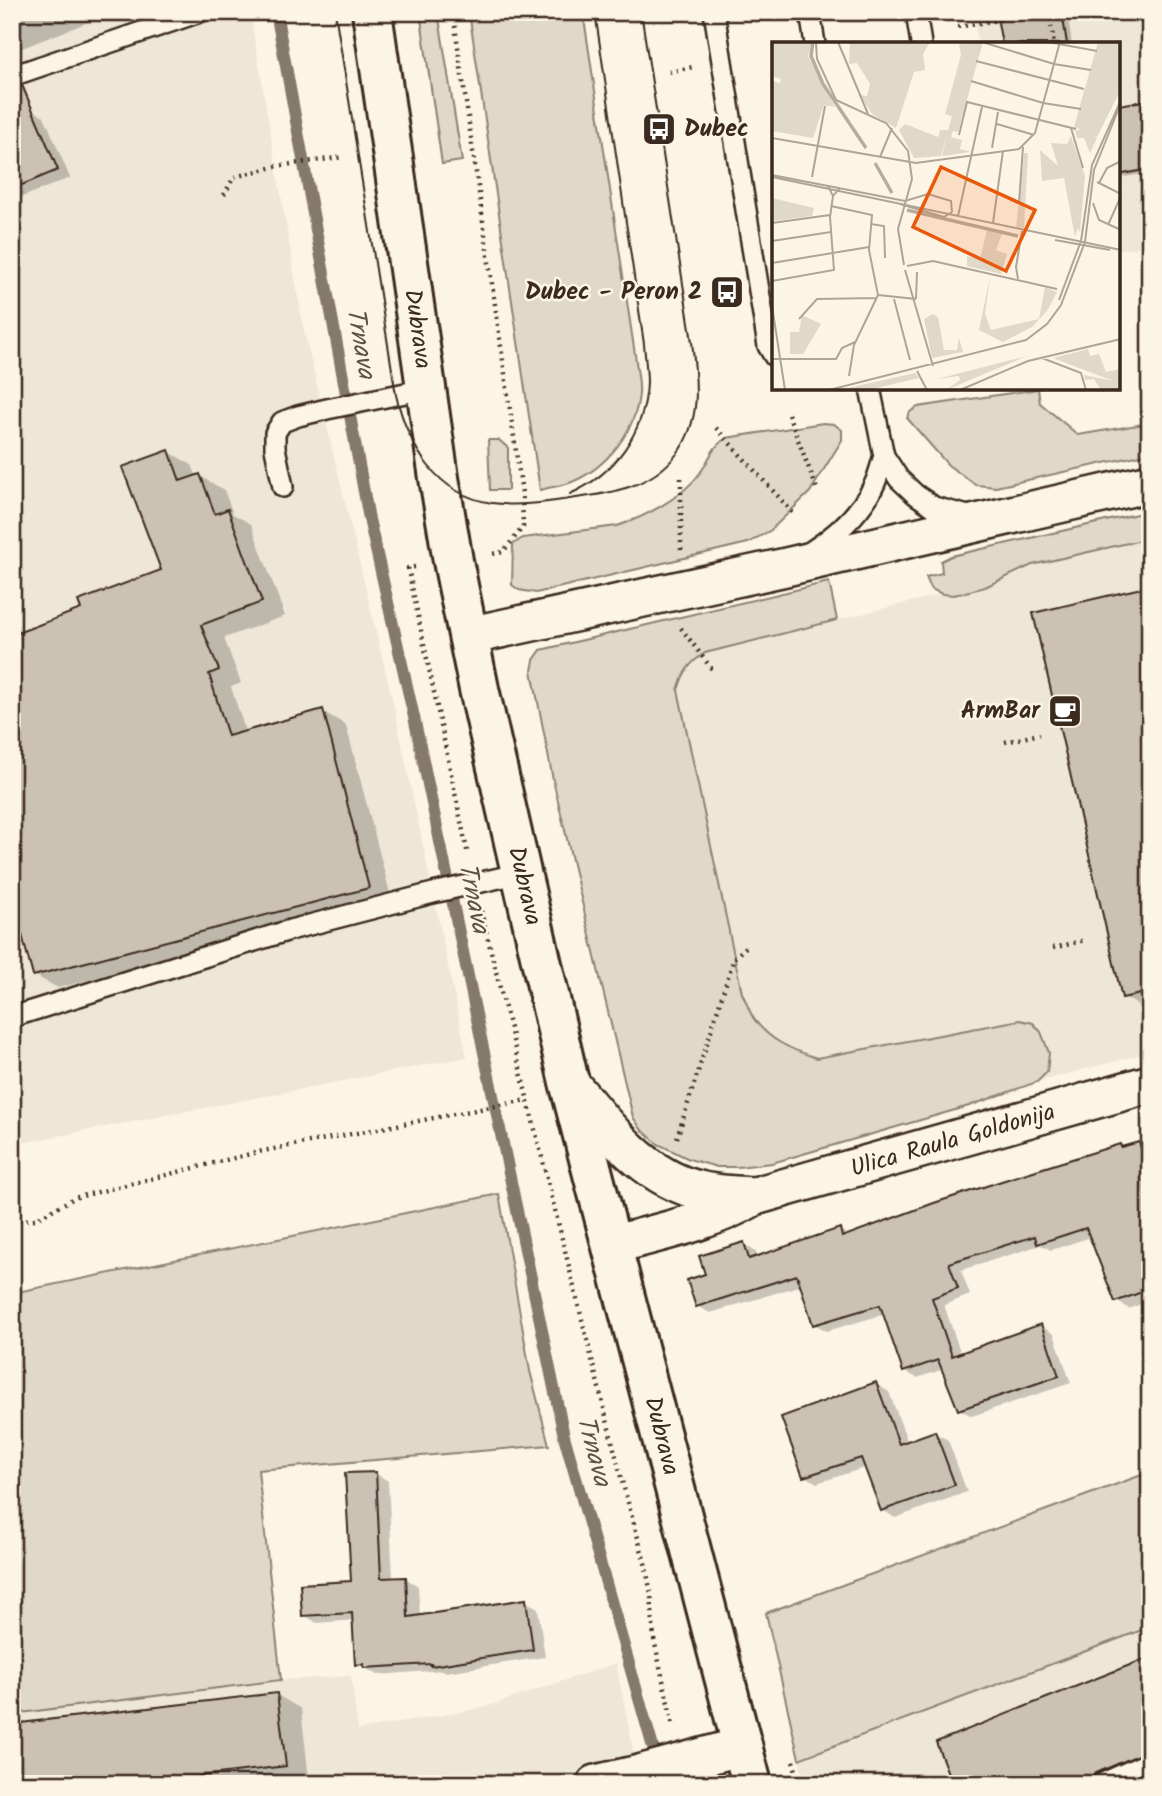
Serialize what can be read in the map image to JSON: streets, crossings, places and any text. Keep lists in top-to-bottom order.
{
  "streets": {
    "main road": ["Dubrava"],
    "street": ["Ulica Raula Goldonija"]
  },
  "crossings": [
    ["Dubrava", "Ulica Raula Goldonija"]
  ],
  "water": ["Trnava"],
  "places": {
    "bus stop": ["Dubec", "Dubec - Peron 2"],
    "cafe": ["ArmBar"]
  }
}
